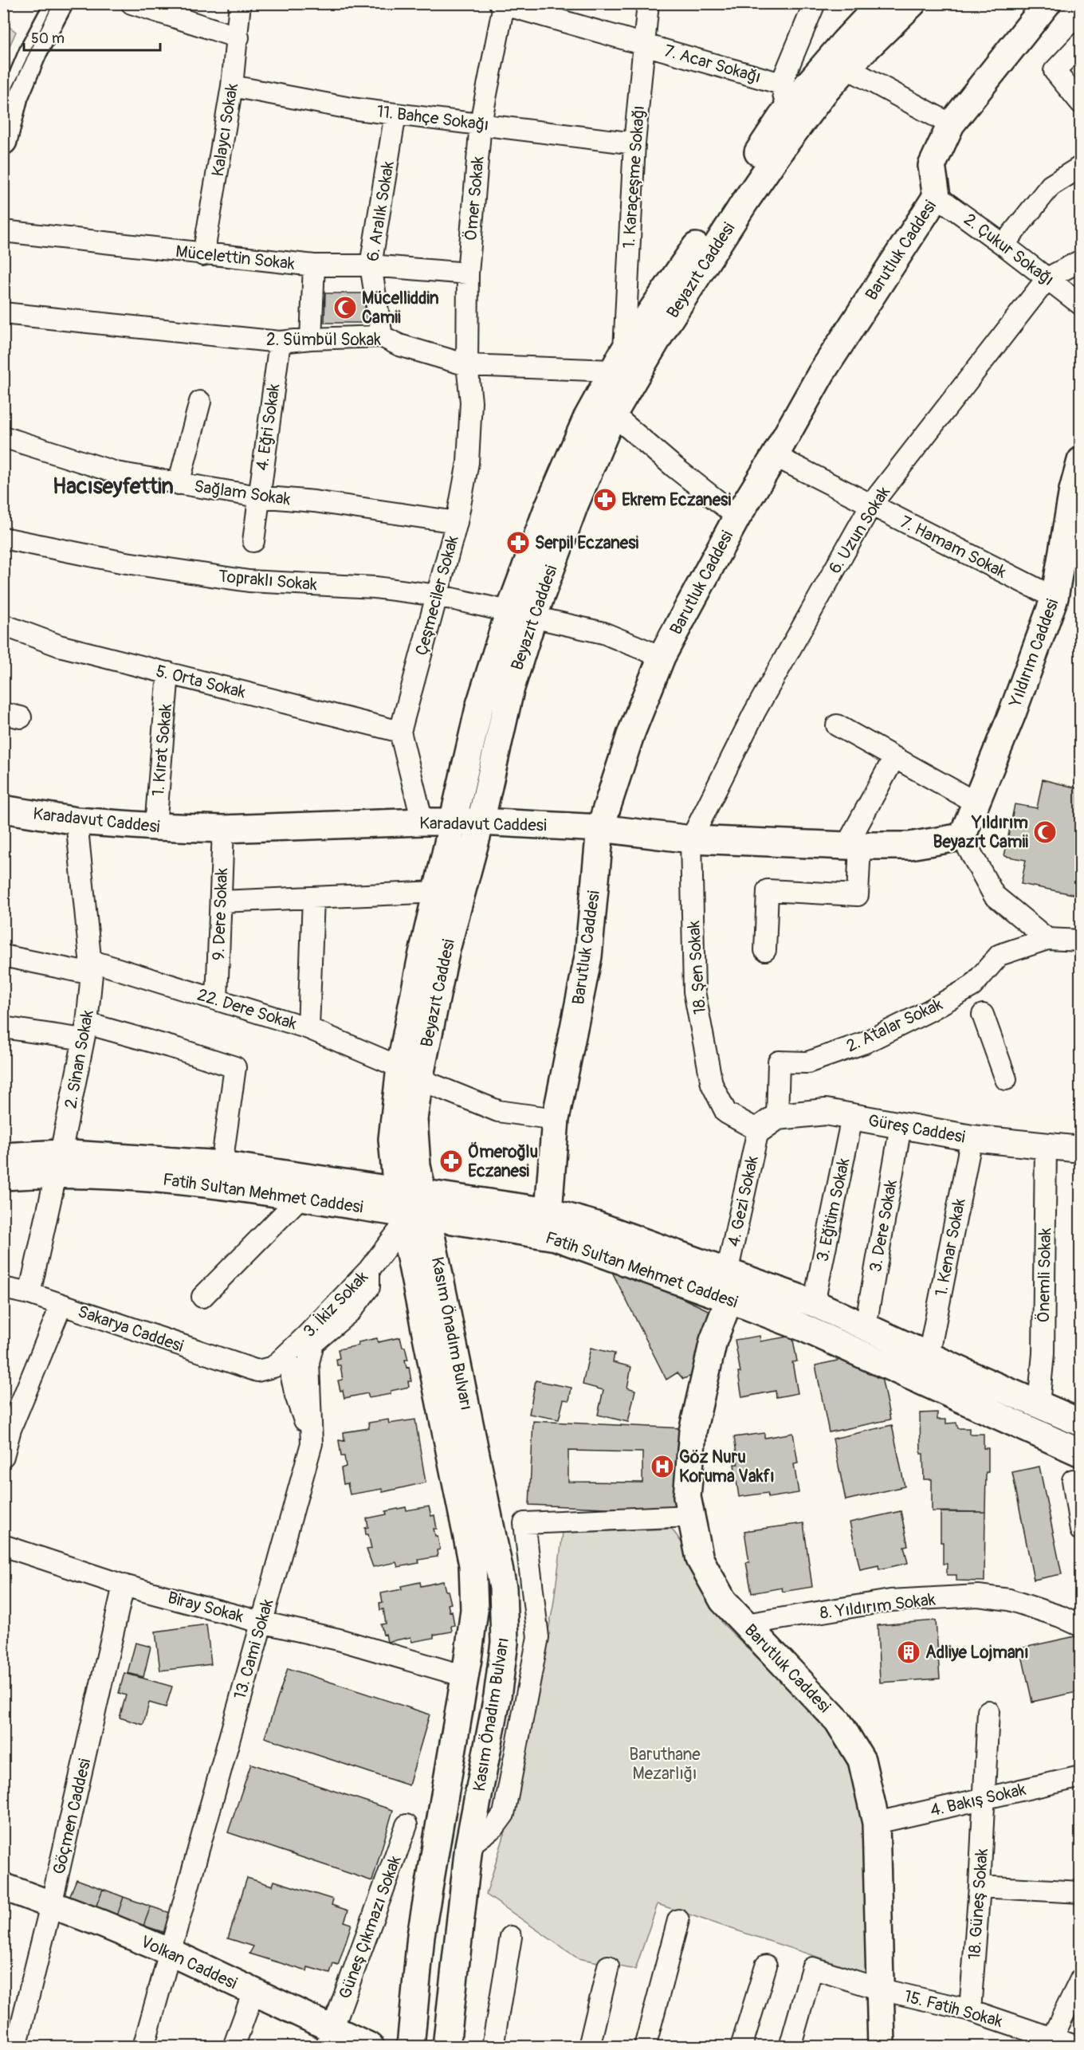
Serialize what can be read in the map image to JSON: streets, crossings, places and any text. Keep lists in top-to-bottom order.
{
  "streets": {
    "main road": [
      "Barutluk Caddesi",
      "Beyazıt Caddesi",
      "Yıldırım Caddesi",
      "Karadavut Caddesi",
      "Fatih Sultan Mehmet Caddesi",
      "Kasım Önadım Bulvarı",
      "Volkan Caddesi"
    ],
    "street": [
      "7. Acar Sokağı",
      "11. Bahçe Sokağı",
      "Kalaycı Sokak",
      "1. Karaçeşme Sokağı",
      "Ömer Sokak",
      "6. Aralık Sokak",
      "2. Çukur Sokağı",
      "Mücelettin Sokak",
      "2. Sümbül Sokak",
      "4. Eğri Sokak",
      "Sağlam Sokak",
      "6. Uzun Sokak",
      "7. Hamam Sokak",
      "Topraklı Sokak",
      "Çeşmeciler Sokak",
      "5. Orta Sokak",
      "1. Kırat Sokak",
      "9. Dere Sokak",
      "18. Şen Sokak",
      "22. Dere Sokak",
      "2. Atalar Sokak",
      "2. Sinan Sokak",
      "Güreş Caddesi",
      "4. Gezi Sokak",
      "3. Eğitim Sokak",
      "3. Dere Sokak",
      "1. Kenar Sokak",
      "Önemli Sokak",
      "3. İkiz Sokak",
      "Sakarya Caddesi",
      "8. Yıldırım Sokak",
      "Biray Sokak",
      "13. Cami Sokak",
      "4. Bakış Sokak",
      "Göçmen Caddesi",
      "18. Güneş Sokak",
      "Güneş Çıkmazı Sokak",
      "15. Fatih Sokak"
    ]
  },
  "crossings": [
    ["7. Acar Sokağı", "1. Karaçeşme Sokağı"],
    ["7. Acar Sokağı", "Ömer Sokak"],
    ["11. Bahçe Sokağı", "Kalaycı Sokak"],
    ["11. Bahçe Sokağı", "1. Karaçeşme Sokağı"],
    ["11. Bahçe Sokağı", "Ömer Sokak"],
    ["11. Bahçe Sokağı", "6. Aralık Sokak"],
    ["Kalaycı Sokak", "Mücelettin Sokak"],
    ["1. Karaçeşme Sokağı", "Beyazıt Caddesi"],
    ["1. Karaçeşme Sokağı", "2. Sümbül Sokak"],
    ["Ömer Sokak", "Mücelettin Sokak"],
    ["Ömer Sokak", "2. Sümbül Sokak"],
    ["Ömer Sokak", "Çeşmeciler Sokak"],
    ["6. Aralık Sokak", "Mücelettin Sokak"],
    ["6. Aralık Sokak", "2. Sümbül Sokak"],
    ["2. Çukur Sokağı", "Barutluk Caddesi"],
    ["2. Çukur Sokağı", "6. Uzun Sokak"],
    ["Barutluk Caddesi", "7. Hamam Sokak"],
    ["Barutluk Caddesi", "Topraklı Sokak"],
    ["Barutluk Caddesi", "Karadavut Caddesi"],
    ["Barutluk Caddesi", "22. Dere Sokak"],
    ["Barutluk Caddesi", "Fatih Sultan Mehmet Caddesi"],
    ["Barutluk Caddesi", "8. Yıldırım Sokak"],
    ["Barutluk Caddesi", "4. Bakış Sokak"],
    ["Barutluk Caddesi", "15. Fatih Sokak"],
    ["Beyazıt Caddesi", "2. Sümbül Sokak"],
    ["Beyazıt Caddesi", "Topraklı Sokak"],
    ["Beyazıt Caddesi", "Karadavut Caddesi"],
    ["Beyazıt Caddesi", "22. Dere Sokak"],
    ["Beyazıt Caddesi", "Fatih Sultan Mehmet Caddesi"],
    ["Beyazıt Caddesi", "3. İkiz Sokak"],
    ["Beyazıt Caddesi", "Kasım Önadım Bulvarı"],
    ["2. Sümbül Sokak", "4. Eğri Sokak"],
    ["2. Sümbül Sokak", "Çeşmeciler Sokak"],
    ["4. Eğri Sokak", "Sağlam Sokak"],
    ["Sağlam Sokak", "Çeşmeciler Sokak"],
    ["6. Uzun Sokak", "7. Hamam Sokak"],
    ["6. Uzun Sokak", "Karadavut Caddesi"],
    ["6. Uzun Sokak", "18. Şen Sokak"],
    ["7. Hamam Sokak", "Yıldırım Caddesi"],
    ["Topraklı Sokak", "Çeşmeciler Sokak"],
    ["Çeşmeciler Sokak", "5. Orta Sokak"],
    ["Yıldırım Caddesi", "Karadavut Caddesi"],
    ["5. Orta Sokak", "1. Kırat Sokak"],
    ["1. Kırat Sokak", "Karadavut Caddesi"],
    ["Karadavut Caddesi", "9. Dere Sokak"],
    ["Karadavut Caddesi", "18. Şen Sokak"],
    ["Karadavut Caddesi", "2. Sinan Sokak"],
    ["9. Dere Sokak", "22. Dere Sokak"],
    ["18. Şen Sokak", "2. Atalar Sokak"],
    ["18. Şen Sokak", "Güreş Caddesi"],
    ["18. Şen Sokak", "4. Gezi Sokak"],
    ["22. Dere Sokak", "2. Sinan Sokak"],
    ["2. Atalar Sokak", "Güreş Caddesi"],
    ["2. Atalar Sokak", "4. Gezi Sokak"],
    ["2. Sinan Sokak", "Fatih Sultan Mehmet Caddesi"],
    ["2. Sinan Sokak", "Sakarya Caddesi"],
    ["Güreş Caddesi", "4. Gezi Sokak"],
    ["Güreş Caddesi", "3. Eğitim Sokak"],
    ["Güreş Caddesi", "3. Dere Sokak"],
    ["Güreş Caddesi", "1. Kenar Sokak"],
    ["Güreş Caddesi", "Önemli Sokak"],
    ["Fatih Sultan Mehmet Caddesi", "4. Gezi Sokak"],
    ["Fatih Sultan Mehmet Caddesi", "3. Eğitim Sokak"],
    ["Fatih Sultan Mehmet Caddesi", "3. Dere Sokak"],
    ["Fatih Sultan Mehmet Caddesi", "1. Kenar Sokak"],
    ["Fatih Sultan Mehmet Caddesi", "Önemli Sokak"],
    ["Fatih Sultan Mehmet Caddesi", "3. İkiz Sokak"],
    ["Fatih Sultan Mehmet Caddesi", "Kasım Önadım Bulvarı"],
    ["3. İkiz Sokak", "Sakarya Caddesi"],
    ["3. İkiz Sokak", "Kasım Önadım Bulvarı"],
    ["3. İkiz Sokak", "13. Cami Sokak"],
    ["Kasım Önadım Bulvarı", "Biray Sokak"],
    ["Biray Sokak", "13. Cami Sokak"],
    ["Biray Sokak", "Göçmen Caddesi"],
    ["13. Cami Sokak", "Volkan Caddesi"],
    ["4. Bakış Sokak", "18. Güneş Sokak"],
    ["Göçmen Caddesi", "Volkan Caddesi"],
    ["18. Güneş Sokak", "15. Fatih Sokak"],
    ["Güneş Çıkmazı Sokak", "Volkan Caddesi"]
  ],
  "districts": ["Hacıseyfettin"],
  "parks": ["Baruthane Mezarlığı"],
  "places": {
    "mosque": ["Mücelliddin Camii", "Yıldırım Beyazıt Camii"],
    "pharmacy": ["Ekrem Eczanesi", "Serpil Eczanesi", "Ömeroğlu Eczanesi"],
    "hospital": ["Göz Nuru Koruma Vakfı"],
    "building": ["Adliye Lojmanı"]
  },
  "scale_bar": "50 m"
}
